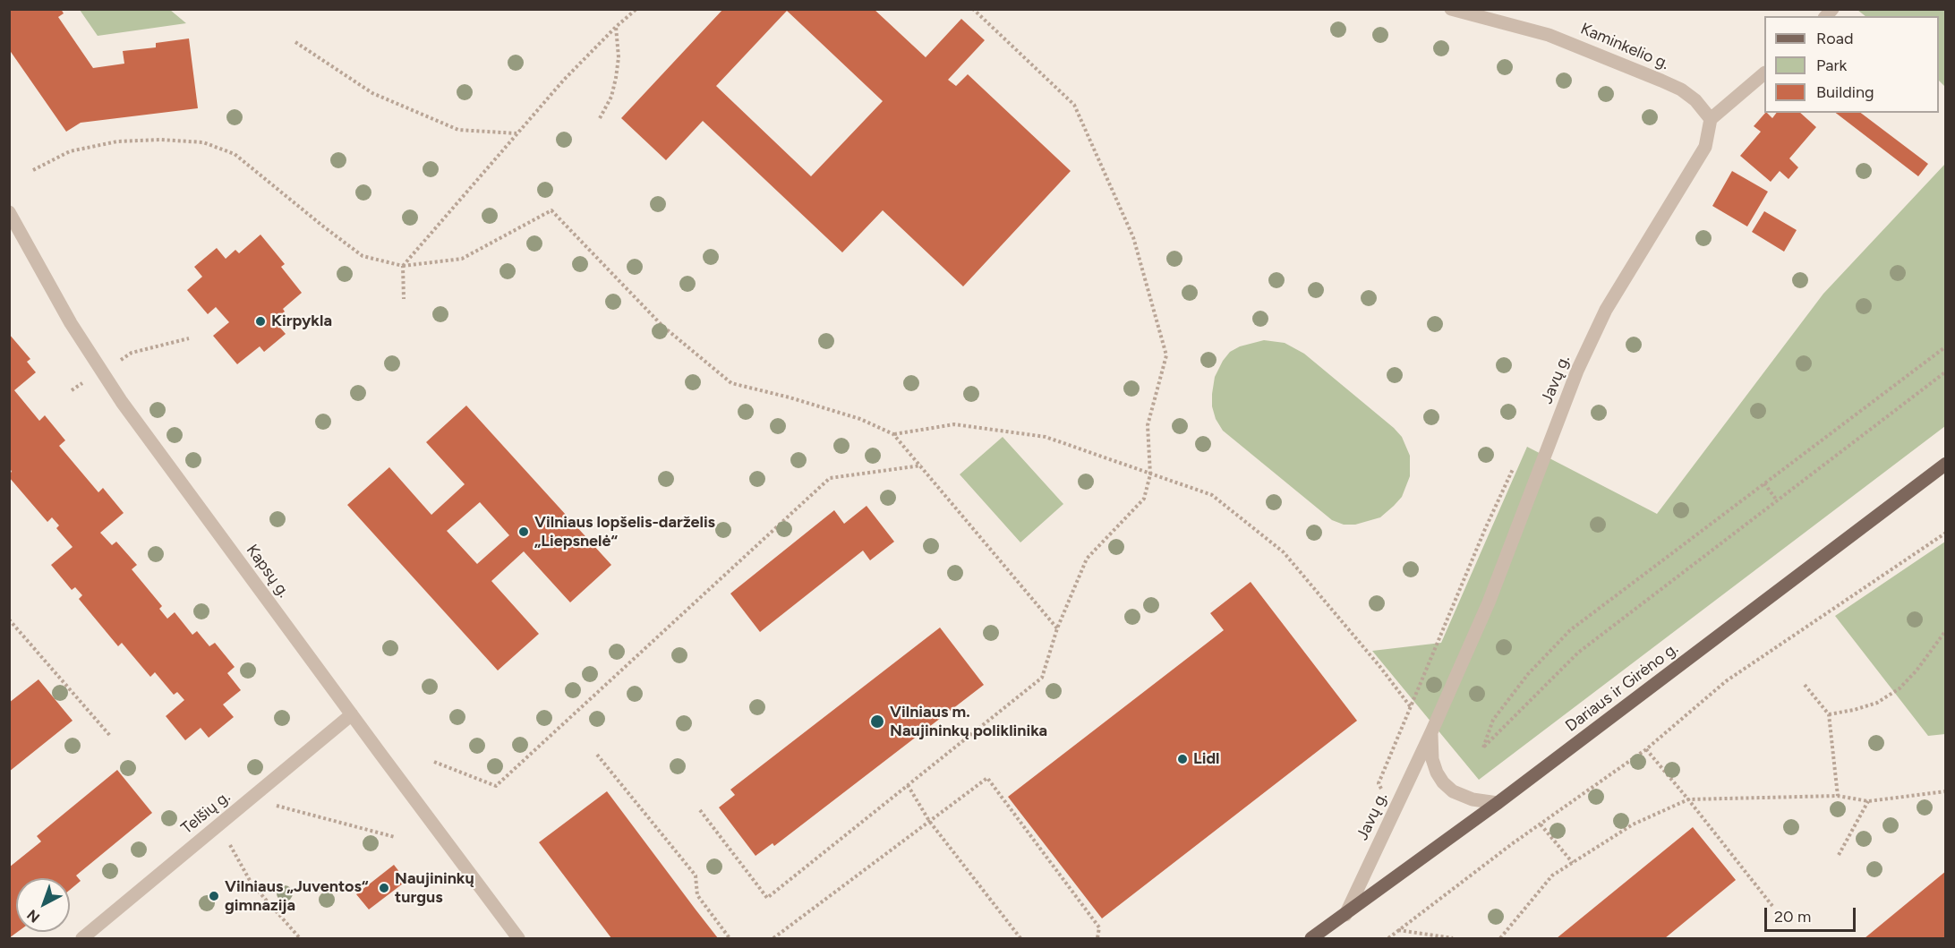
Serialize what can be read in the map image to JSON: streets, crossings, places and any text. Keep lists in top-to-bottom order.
{
  "streets": {
    "main road": ["Dariaus ir Girėno g."],
    "street": [
      "Kaminkelio g.",
      "Javų g.",
      "Kapsų g.",
      "Telšių g."
    ]
  },
  "crossings": [
    ["Kaminkelio g.", "Javų g."],
    ["Javų g.", "Dariaus ir Girėno g."],
    ["Kapsų g.", "Telšių g."]
  ],
  "places": [
    "Kirpykla",
    "Vilniaus lopšelis-darželis „Liepsnelė“",
    "Vilniaus m. Naujininkų poliklinika",
    "Lidl",
    "Naujininkų turgus",
    "Vilniaus „Juventos“ gimnazija"
  ],
  "legend": ["Road", "Park", "Building"],
  "scale_bar": "20 m",
  "north": "bottom left"
}
